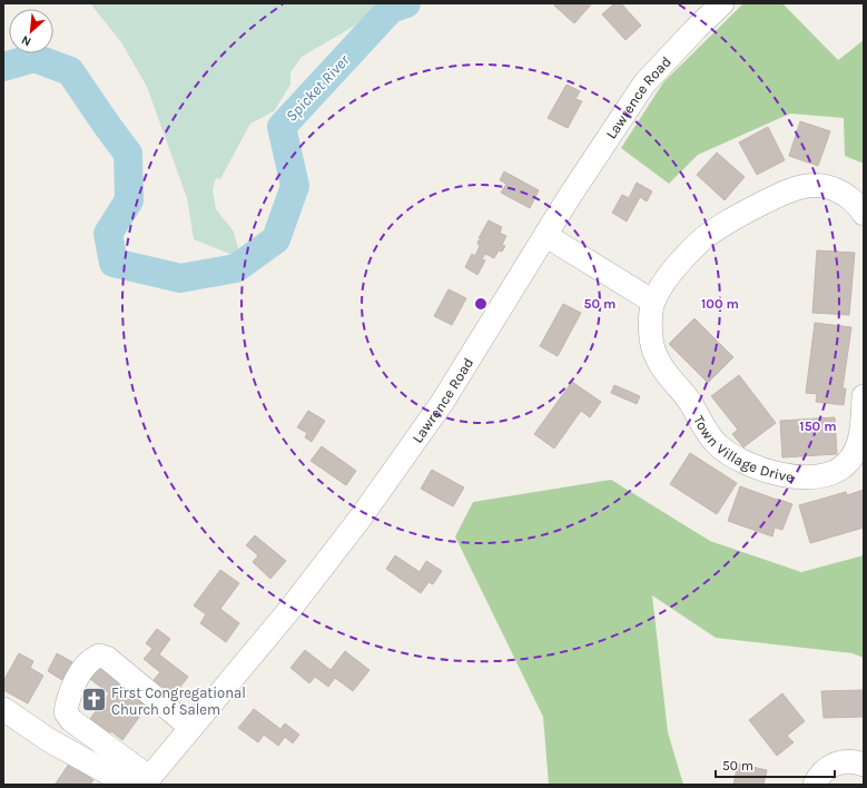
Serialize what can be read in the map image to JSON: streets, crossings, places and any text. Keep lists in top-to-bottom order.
{
  "streets": {
    "street": ["Lawrence Road", "Town Village Drive"]
  },
  "water": ["Spicket River"],
  "places": {
    "church": ["First Congregational Church of Salem"]
  },
  "scale_bar": "50 m",
  "north": "bottom left",
  "rings": ["50 m", "100 m", "150 m"]
}
